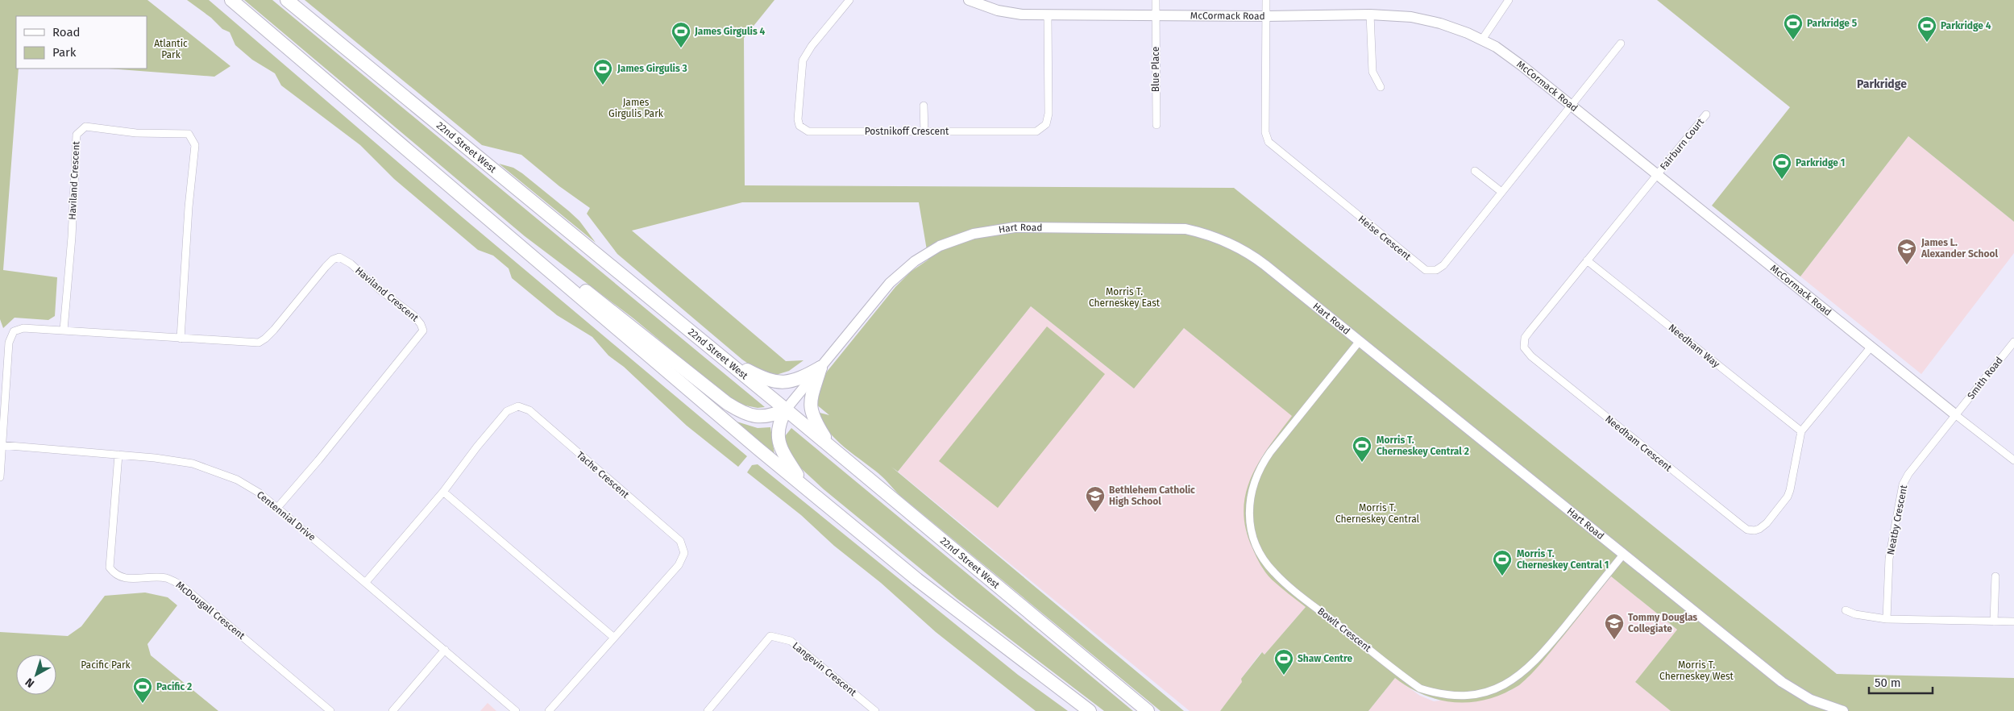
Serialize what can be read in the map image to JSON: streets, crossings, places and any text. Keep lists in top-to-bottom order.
{
  "streets": {
    "highway": ["22nd Street West"],
    "street": [
      "McCormack Road",
      "Blue Place",
      "Postnikoff Crescent",
      "Fairburn Court",
      "Haviland Crescent",
      "Hart Road",
      "Heise Crescent",
      "Needham Way",
      "Smith Road",
      "Needham Crescent",
      "Tache Crescent",
      "Centennial Drive",
      "Neatby Crescent",
      "McDougall Crescent",
      "Bowlt Crescent",
      "Langevin Crescent"
    ]
  },
  "crossings": [
    ["McCormack Road", "Blue Place"],
    ["McCormack Road", "Postnikoff Crescent"],
    ["McCormack Road", "Fairburn Court"],
    ["McCormack Road", "Heise Crescent"],
    ["McCormack Road", "Smith Road"],
    ["McCormack Road", "Needham Crescent"],
    ["McCormack Road", "Neatby Crescent"],
    ["Fairburn Court", "Needham Crescent"],
    ["22nd Street West", "Hart Road"],
    ["Haviland Crescent", "Centennial Drive"],
    ["Hart Road", "Bowlt Crescent"],
    ["Needham Way", "Needham Crescent"],
    ["Smith Road", "Neatby Crescent"],
    ["Tache Crescent", "Centennial Drive"],
    ["Centennial Drive", "McDougall Crescent"]
  ],
  "districts": ["Parkridge"],
  "parks": [
    "Atlantic Park",
    "James Girgulis Park",
    "Morris T. Cherneskey East",
    "Morris T. Cherneskey Central",
    "Pacific Park",
    "Morris T. Cherneskey West"
  ],
  "places": {
    "sports": [
      "Parkridge 5",
      "Parkridge 4",
      "James Girgulis 4",
      "James Girgulis 3",
      "Parkridge 1",
      "Morris T. Cherneskey Central 2",
      "Morris T. Cherneskey Central 1",
      "Shaw Centre",
      "Pacific 2"
    ],
    "school or university": ["James L. Alexander School", "Bethlehem Catholic High School", "Tommy Douglas Collegiate"]
  },
  "legend": ["Road", "Park"],
  "scale_bar": "50 m",
  "north": "bottom left"
}
